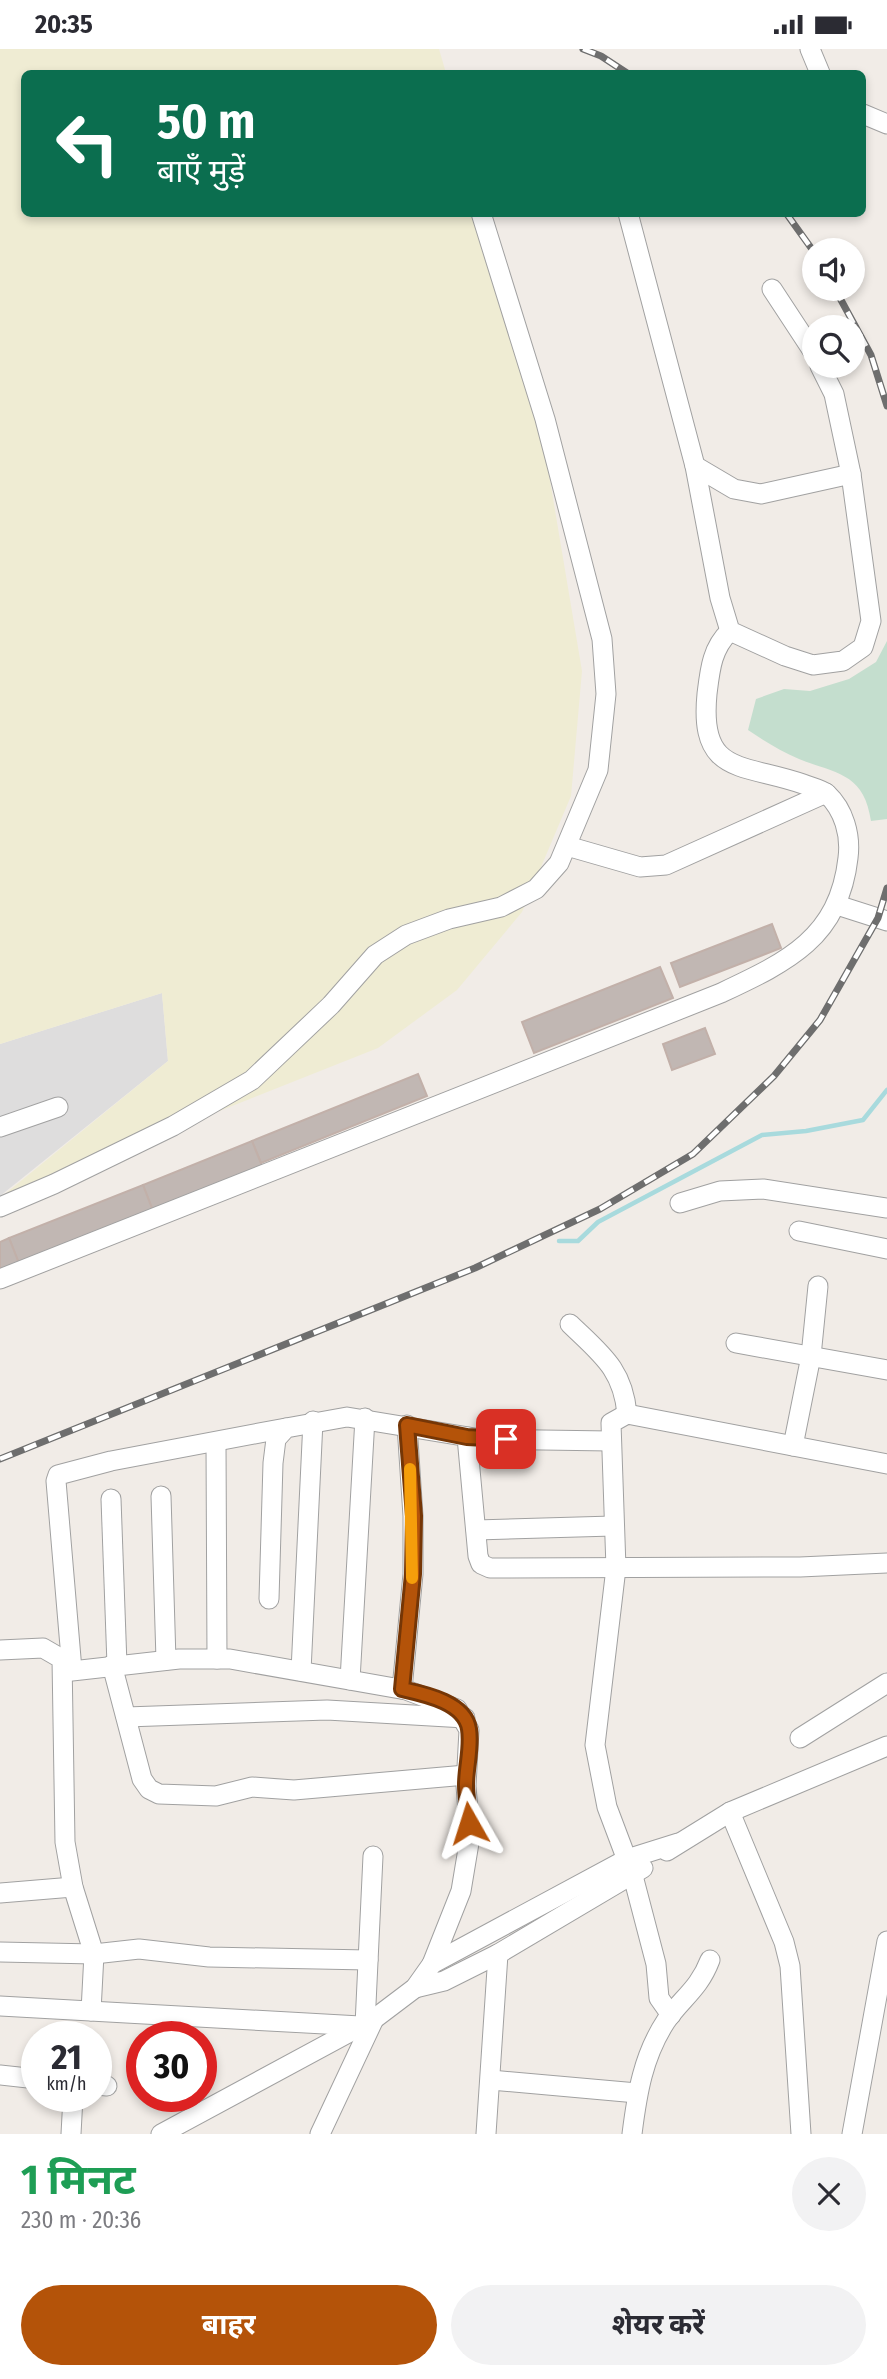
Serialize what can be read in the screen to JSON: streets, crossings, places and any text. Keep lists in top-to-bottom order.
{
  "page": {
    "status": "20:35",
    "turn": ["50 m", "बाएँ मुड़ें"],
    "speed": "21 km/h",
    "limit": "30",
    "heading": ["1 मिनट", "230 m · 20:36"],
    "buttons": ["बाहर", "शेयर करें"]
  }
}
